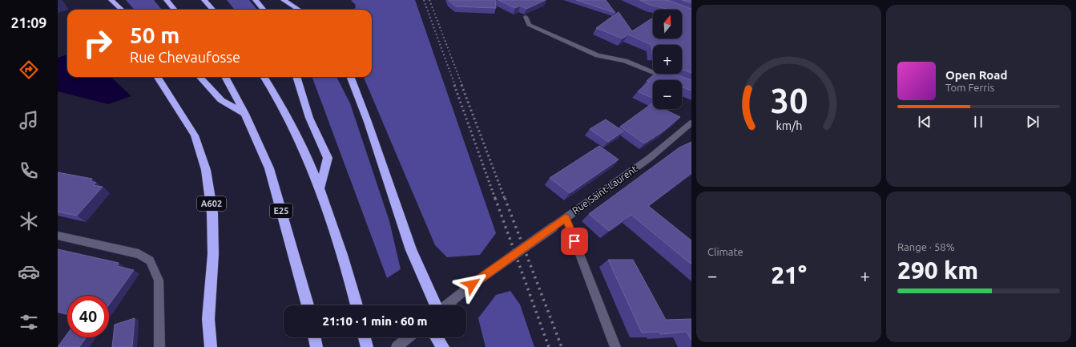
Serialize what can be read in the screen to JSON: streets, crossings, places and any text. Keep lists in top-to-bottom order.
{
  "streets": {
    "highway": ["A602", "E25"],
    "street": ["Rue Saint-Laurent"]
  },
  "north": "top",
  "page": {
    "tabs": "21:09",
    "map_buttons": ["+", "−"],
    "turn": ["50 m", "Rue Chevaufosse"],
    "song": ["Open Road", "Tom Ferris"],
    "tile": [
      "Climate",
      ["Range · 58%", "290 km"]
    ],
    "heat": ["−", "21°", "+"],
    "limit": "40",
    "trip": "21:10 · 1 min · 60 m",
    "gauge": ["30", "km/h"]
  }
}
